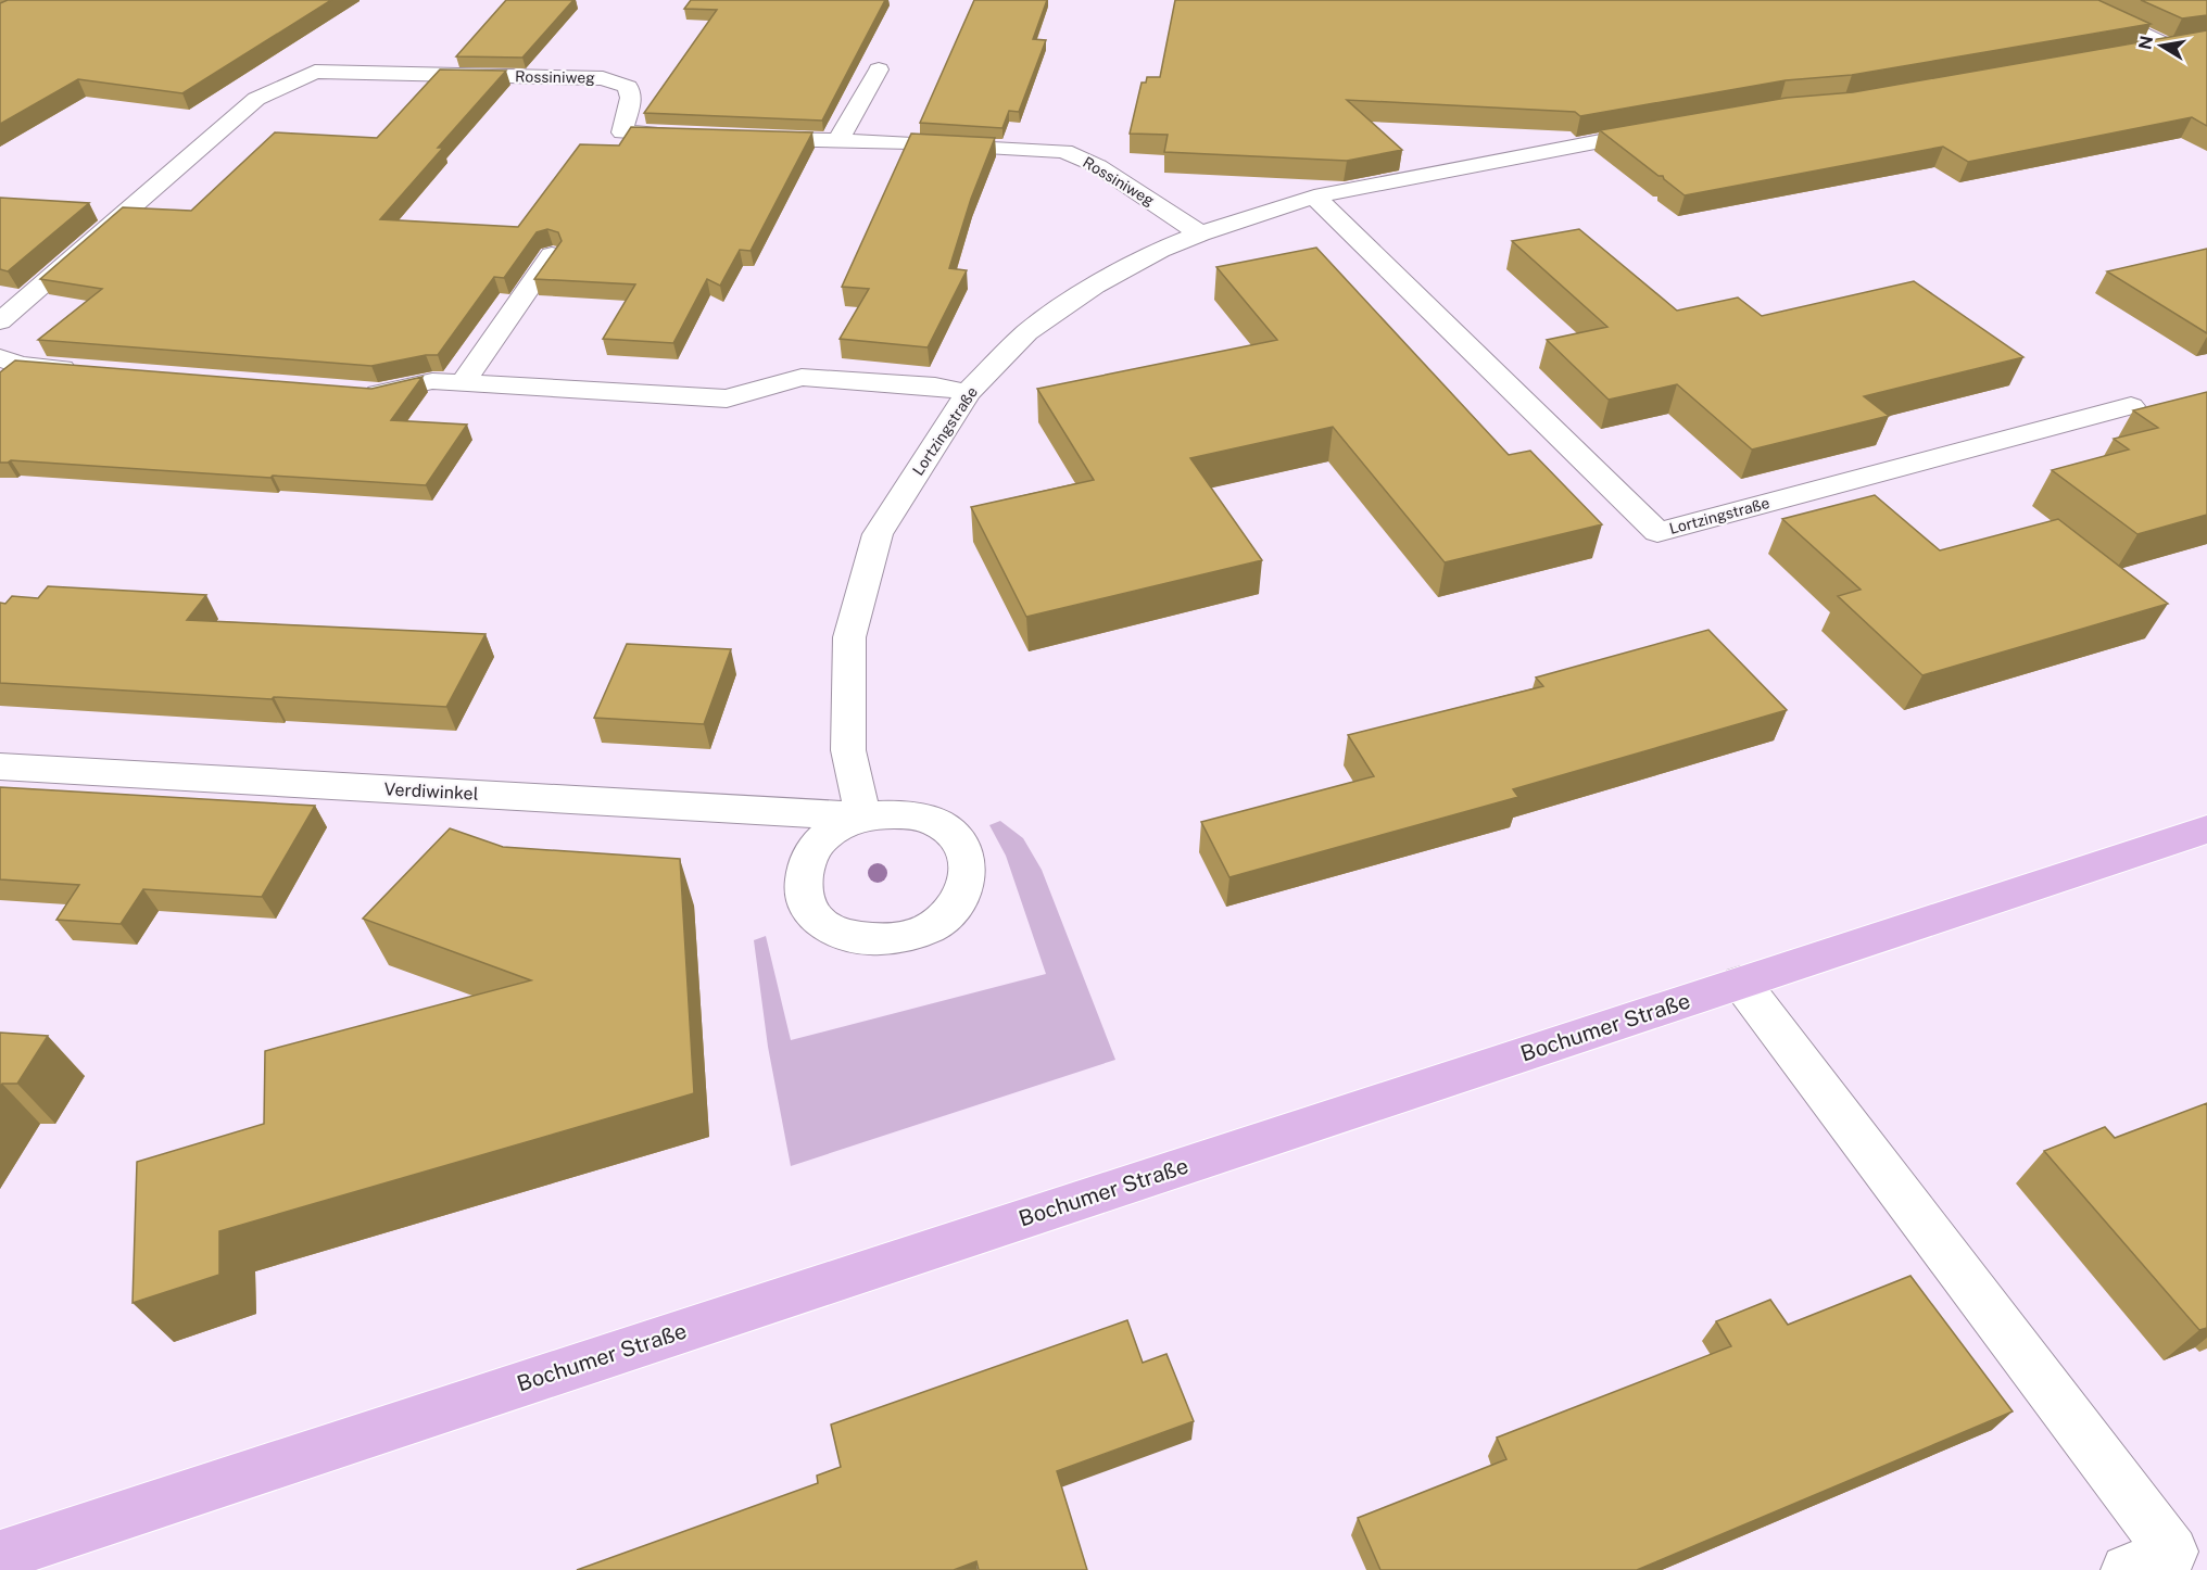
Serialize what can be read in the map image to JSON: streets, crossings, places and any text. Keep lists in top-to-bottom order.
{
  "streets": {
    "main road": ["Bochumer Straße"],
    "street": ["Rossiniweg", "Lortzingstraße", "Verdiwinkel"]
  },
  "crossings": [
    ["Rossiniweg", "Lortzingstraße"],
    ["Lortzingstraße", "Verdiwinkel"]
  ],
  "north": "left"
}
